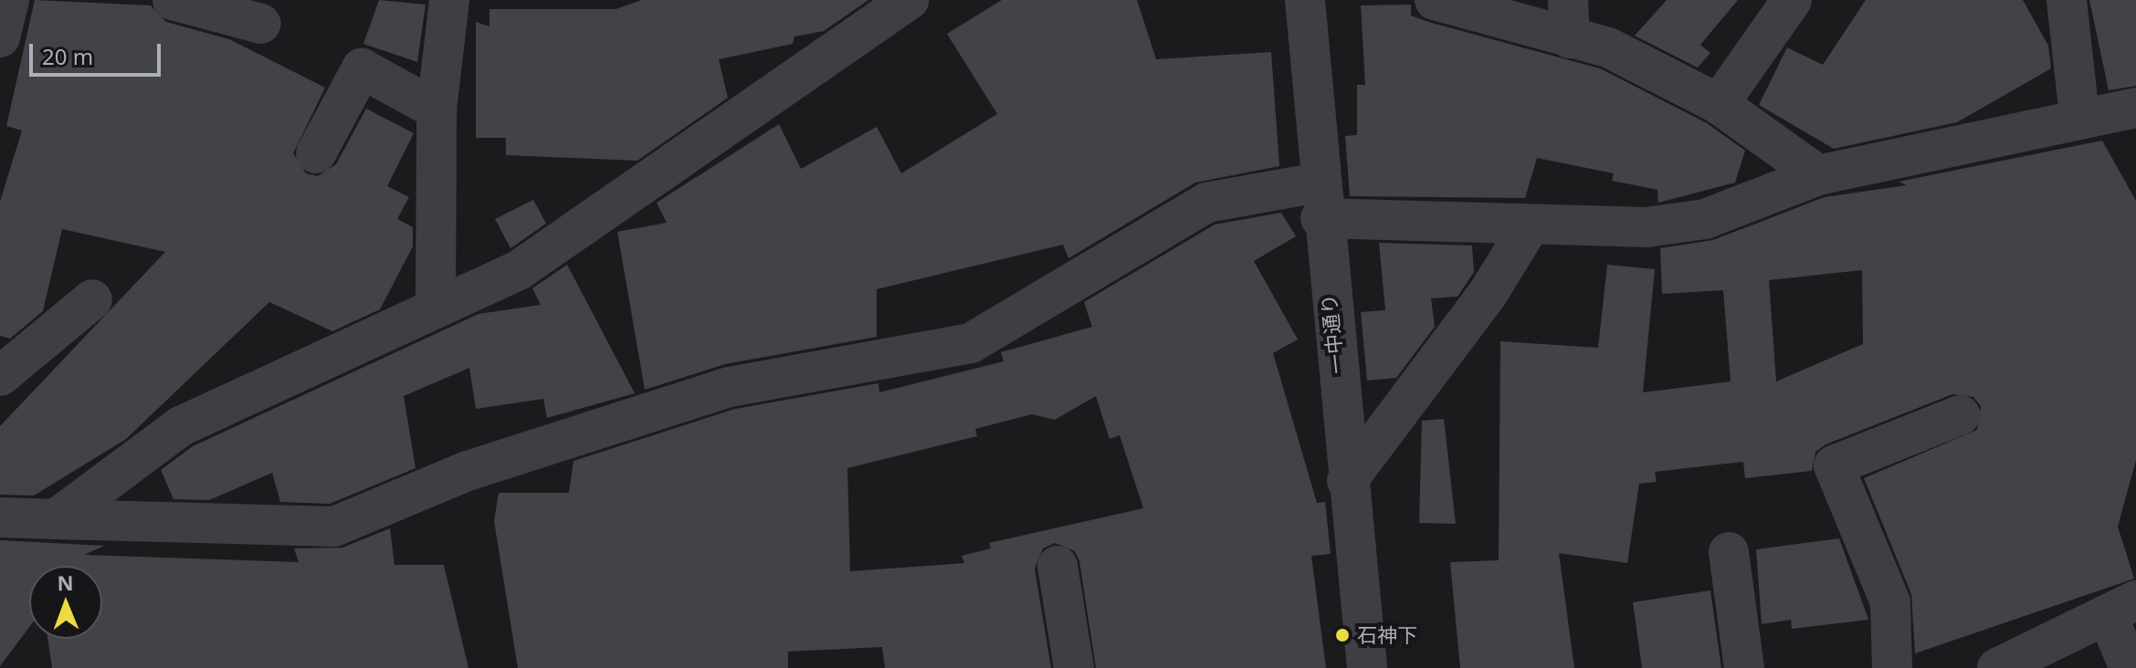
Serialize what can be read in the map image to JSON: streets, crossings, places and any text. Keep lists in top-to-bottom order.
{
  "streets": {
    "street": ["一中通り"]
  },
  "places": ["石神下"],
  "scale_bar": "20 m",
  "north": "top"
}
